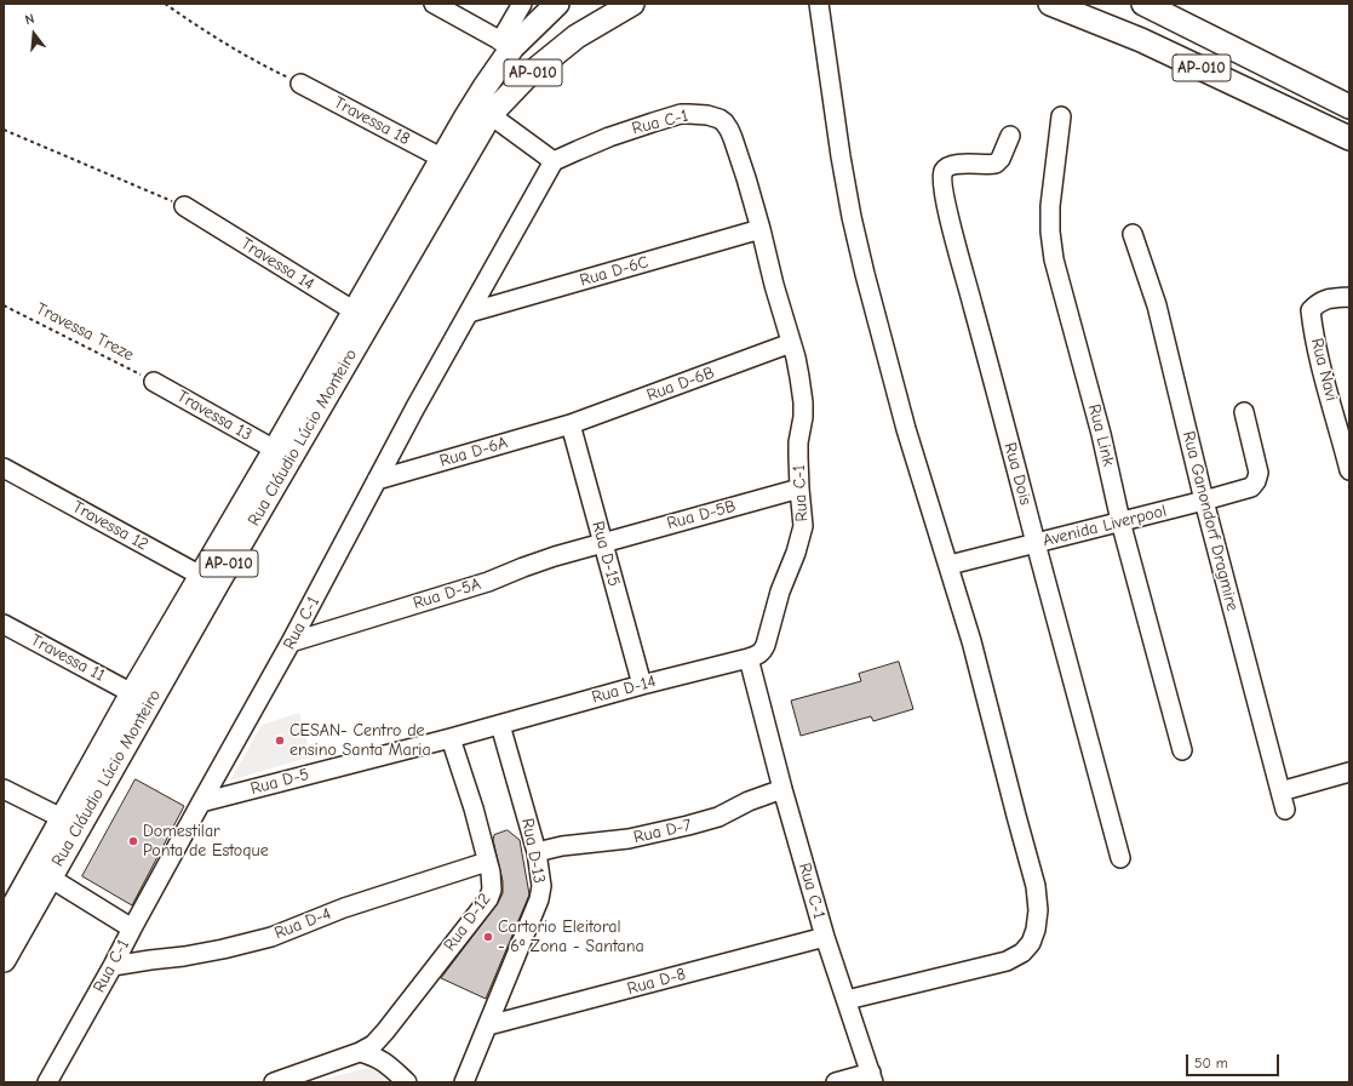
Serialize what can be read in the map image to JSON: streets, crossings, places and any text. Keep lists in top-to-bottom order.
{
  "streets": {
    "main road": ["AP-010", "Rua Cláudio Lúcio Monteiro"],
    "street": [
      "Travessa 18",
      "Rua C-1",
      "Travessa 14",
      "Rua D-6C",
      "Rua Navi",
      "Rua D-6B",
      "Travessa 13",
      "Rua Link",
      "Rua D-6A",
      "Rua Dois",
      "Rua D-5B",
      "Rua Ganondorf Dragmire",
      "Travessa 12",
      "Avenida Liverpool",
      "Rua D-15",
      "Rua D-5A",
      "Travessa 11",
      "Rua D-14",
      "Rua D-5",
      "Rua D-7",
      "Rua D-13",
      "Rua D-12",
      "Rua D-4",
      "Rua D-8"
    ],
    "path": ["Travessa Treze"]
  },
  "crossings": [
    ["AP-010", "Travessa 18"],
    ["AP-010", "Rua Cláudio Lúcio Monteiro"],
    ["Travessa 18", "Rua Cláudio Lúcio Monteiro"],
    ["Rua C-1", "Rua D-6C"],
    ["Rua C-1", "Rua D-6B"],
    ["Rua C-1", "Rua D-6A"],
    ["Rua C-1", "Rua D-5B"],
    ["Rua C-1", "Rua D-5A"],
    ["Rua C-1", "Rua D-14"],
    ["Rua C-1", "Rua D-5"],
    ["Rua C-1", "Rua D-7"],
    ["Rua C-1", "Rua D-4"],
    ["Rua C-1", "Rua D-8"],
    ["Travessa 14", "Rua Cláudio Lúcio Monteiro"],
    ["Travessa Treze", "Travessa 13"],
    ["Rua D-6B", "Rua D-6A"],
    ["Rua D-6B", "Rua D-15"],
    ["Travessa 13", "Rua Cláudio Lúcio Monteiro"],
    ["Rua Link", "Avenida Liverpool"],
    ["Rua Cláudio Lúcio Monteiro", "Travessa 12"],
    ["Rua Cláudio Lúcio Monteiro", "Travessa 11"],
    ["Rua D-6A", "Rua D-15"],
    ["Rua Dois", "Avenida Liverpool"],
    ["Rua D-5B", "Rua D-15"],
    ["Rua D-5B", "Rua D-5A"],
    ["Rua Ganondorf Dragmire", "Avenida Liverpool"],
    ["Rua D-15", "Rua D-5A"],
    ["Rua D-15", "Rua D-14"],
    ["Rua D-14", "Rua D-5"],
    ["Rua D-14", "Rua D-13"],
    ["Rua D-5", "Rua D-13"],
    ["Rua D-5", "Rua D-12"],
    ["Rua D-7", "Rua D-13"],
    ["Rua D-13", "Rua D-8"],
    ["Rua D-12", "Rua D-4"]
  ],
  "places": ["CESAN- Centro de ensino Santa Maria", "Domestilar Ponta de Estoque", "Cartorio Eleitoral - 6ª Zona - Santana"],
  "scale_bar": "50 m",
  "north": "top"
}
